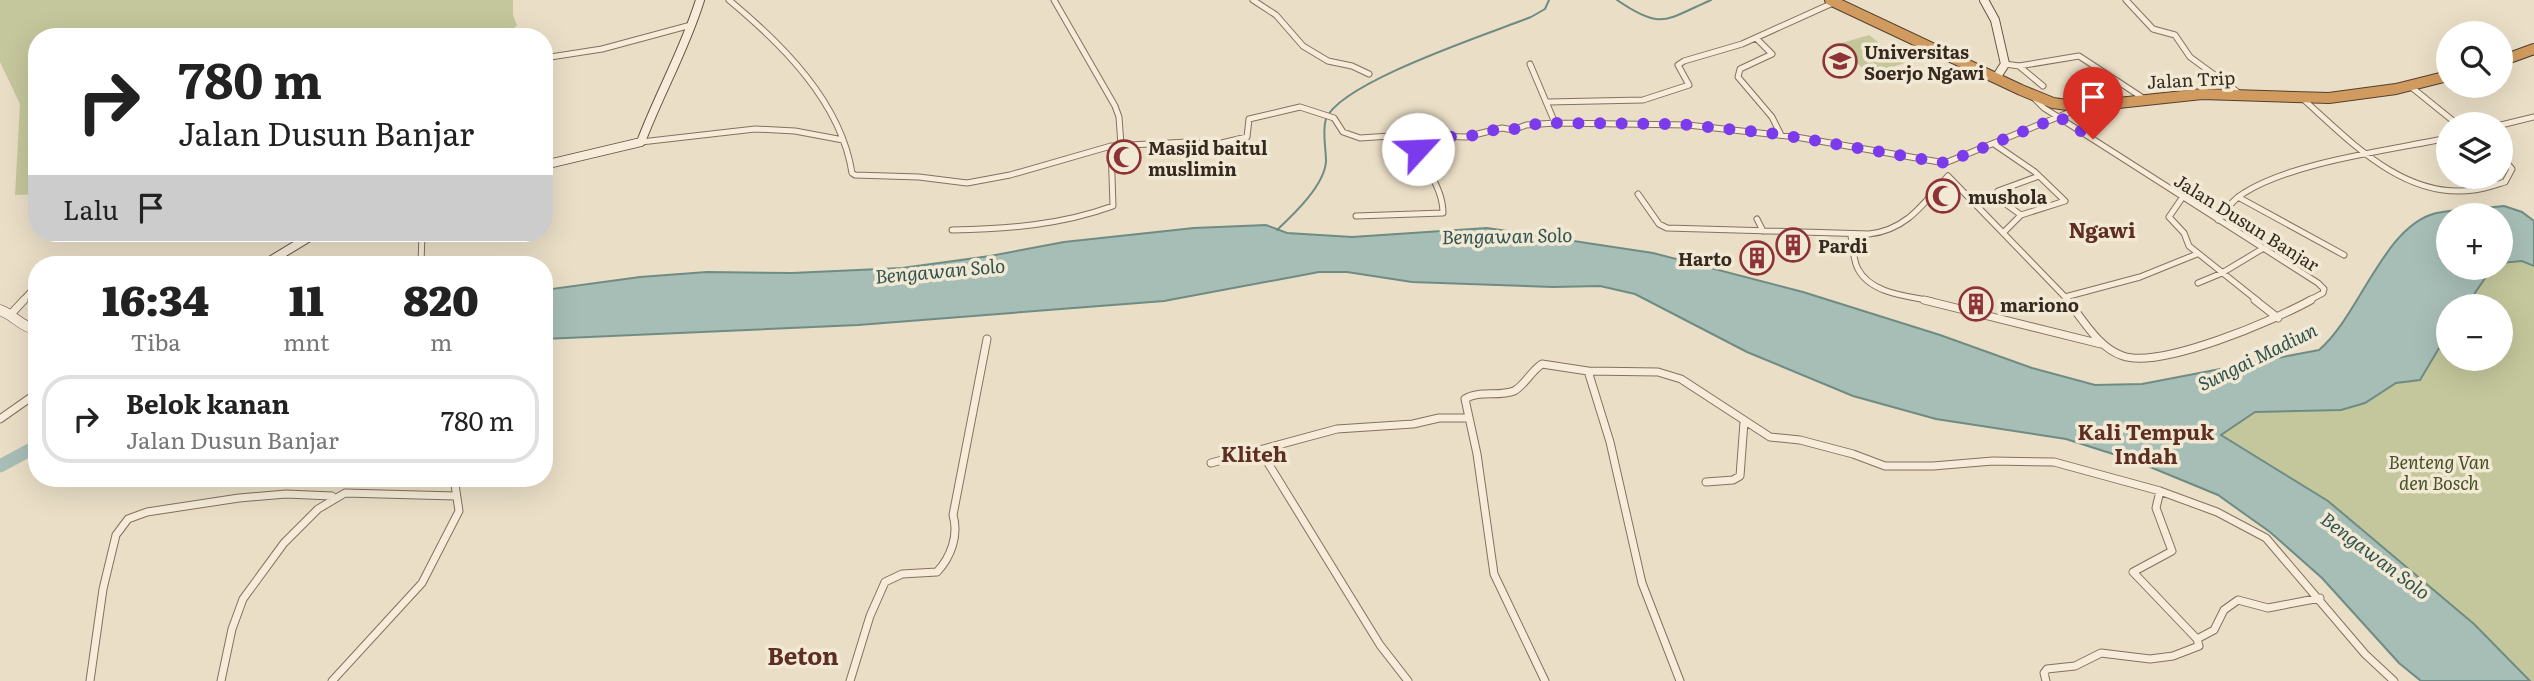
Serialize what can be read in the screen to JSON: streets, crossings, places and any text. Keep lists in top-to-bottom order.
{
  "streets": {
    "highway": ["Jalan Trip"],
    "street": ["Jalan Dusun Banjar"]
  },
  "crossings": [
    ["Jalan Trip", "Jalan Dusun Banjar"]
  ],
  "districts": [
    "Ngawi",
    "Kali Tempuk Indah",
    "Kliteh",
    "Beton"
  ],
  "water": ["Bengawan Solo", "Sungai Madiun"],
  "parks": ["Benteng Van den Bosch"],
  "places": {
    "school or university": ["Universitas Soerjo Ngawi"],
    "mosque": ["Masjid baitul muslimin", "mushola"],
    "building": ["Pardi", "Harto", "mariono"]
  },
  "page": {
    "map_buttons": ["+", "−"],
    "turn": ["780 m", "Jalan Dusun Banjar"],
    "then": "Lalu",
    "eta": [
      "16:34",
      "Tiba",
      "11",
      "mnt",
      "820",
      "m"
    ],
    "list": [
      {
        "name": "Belok kanan",
        "note": "Jalan Dusun Banjar",
        "value": "780 m"
      }
    ]
  }
}
